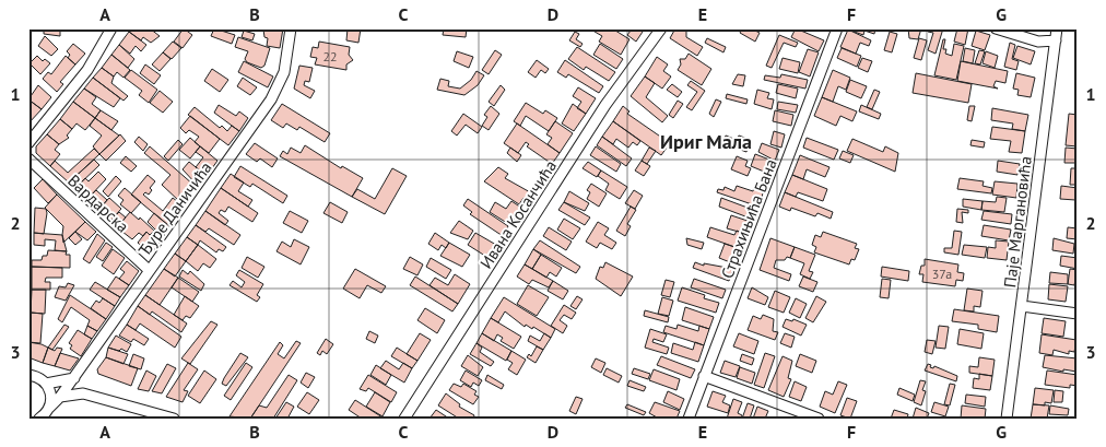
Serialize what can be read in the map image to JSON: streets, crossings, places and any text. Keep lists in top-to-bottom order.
{
  "streets": {
    "street": [
      "Вардарска",
      "Ђуре Даничића",
      "Ивана Косанчића",
      "Страхињића Бана",
      "Паје Маргановића"
    ]
  },
  "crossings": [
    ["Вардарска", "Ђуре Даничића"]
  ],
  "districts": ["Ириг Мала"],
  "house_numbers": ["22", "37a"],
  "grid": {
    "columns": [
      "A",
      "B",
      "C",
      "D",
      "E",
      "F",
      "G"
    ],
    "rows": ["1", "2", "3"]
  }
}
